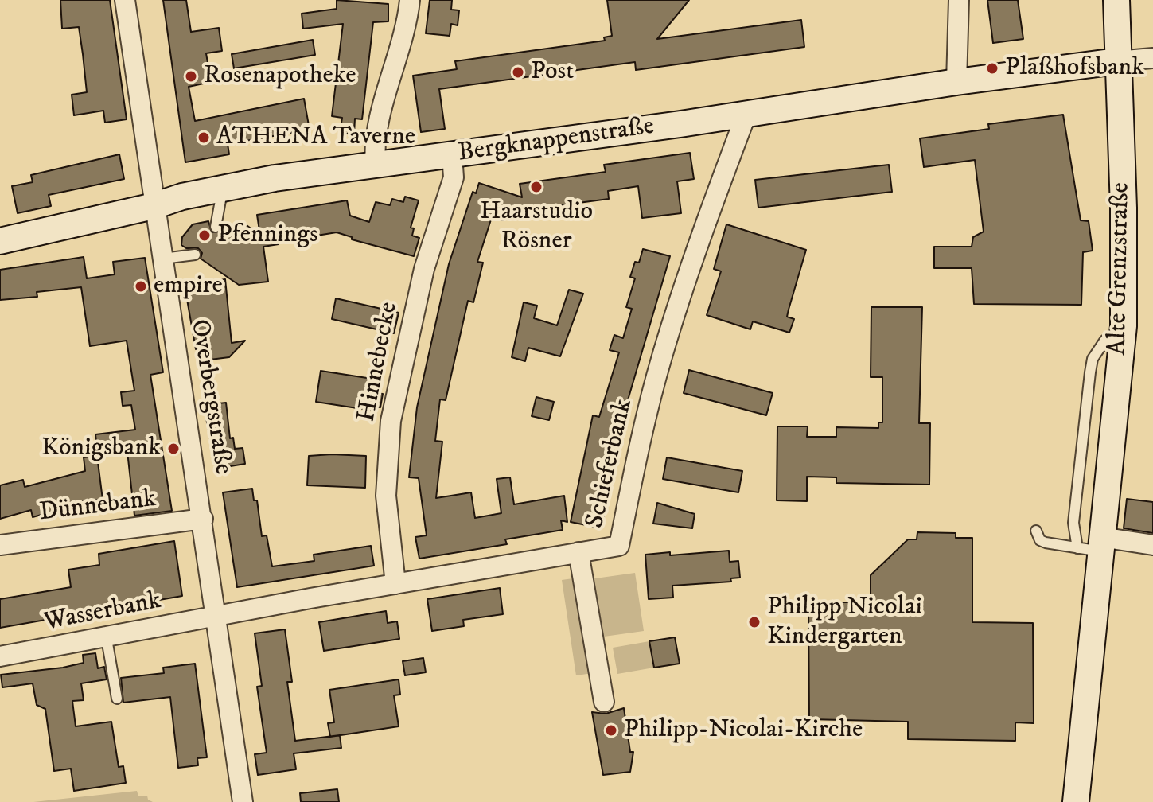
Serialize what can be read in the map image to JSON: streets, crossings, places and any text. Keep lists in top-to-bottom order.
{
  "streets": {
    "street": [
      "Bergknappenstraße",
      "Alte Grenzstraße",
      "Hinnebecke",
      "Overbergstraße",
      "Schieferbank",
      "Dünnebank",
      "Wasserbank"
    ]
  },
  "crossings": [
    ["Bergknappenstraße", "Alte Grenzstraße"],
    ["Bergknappenstraße", "Hinnebecke"],
    ["Bergknappenstraße", "Overbergstraße"],
    ["Bergknappenstraße", "Schieferbank"],
    ["Hinnebecke", "Schieferbank"],
    ["Overbergstraße", "Schieferbank"],
    ["Overbergstraße", "Dünnebank"],
    ["Overbergstraße", "Wasserbank"],
    ["Schieferbank", "Wasserbank"]
  ],
  "places": [
    "Plaßhofsbank",
    "Post",
    "Rosenapotheke",
    "ATHENA Taverne",
    "Haarstudio Rösner",
    "Pfennings",
    "empire",
    "Königsbank",
    "Philipp Nicolai Kindergarten",
    "Philipp-Nicolai-Kirche"
  ]
}
